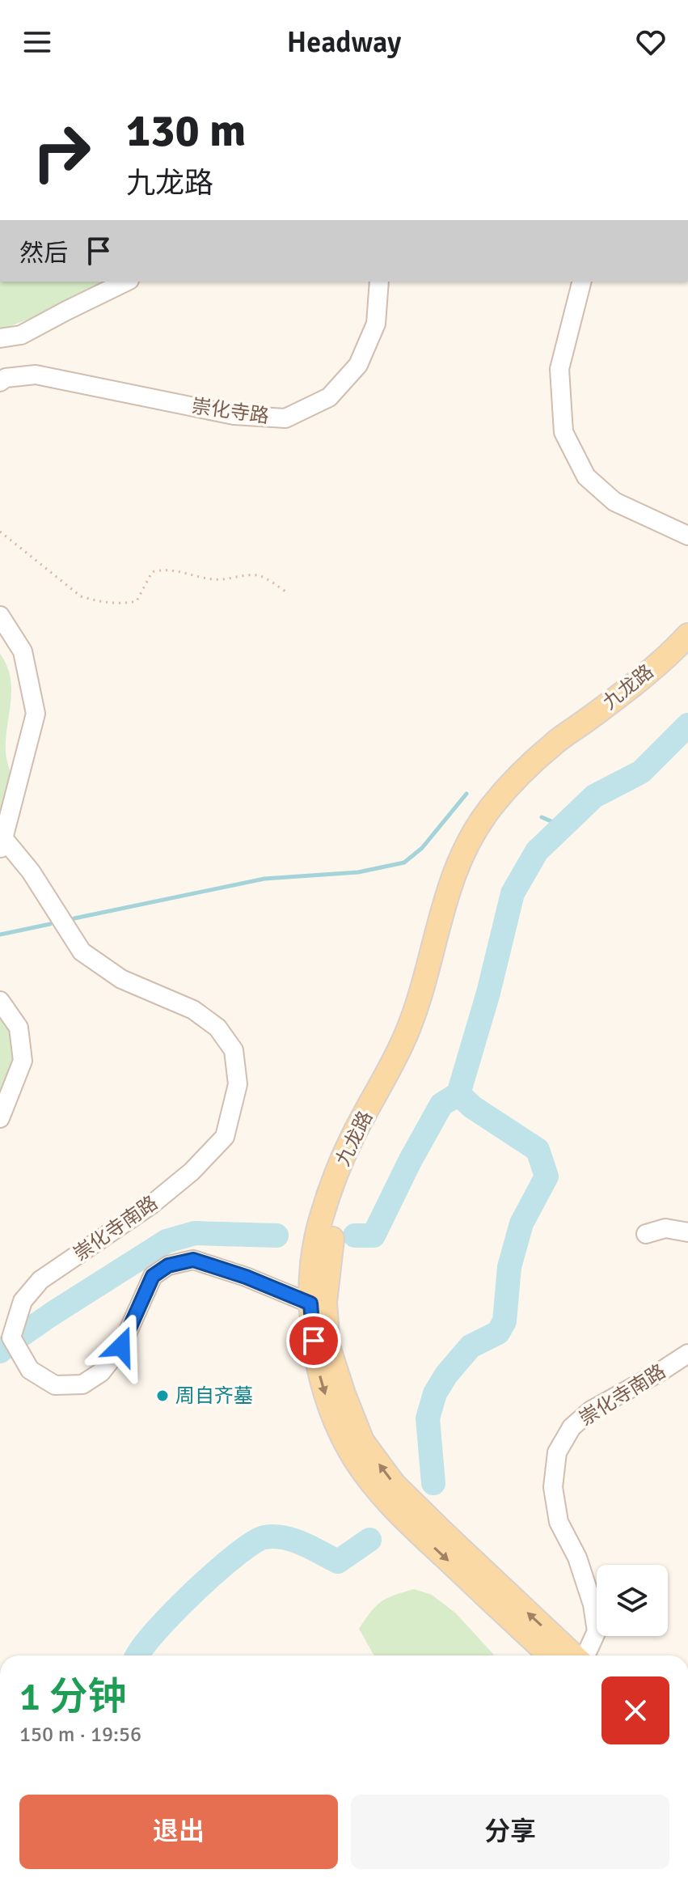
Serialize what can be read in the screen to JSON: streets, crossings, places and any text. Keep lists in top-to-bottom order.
{
  "streets": {
    "main road": ["九龙路"],
    "street": ["崇化寺路", "崇化寺南路"]
  },
  "crossings": [
    ["九龙路", "崇化寺南路"]
  ],
  "places": ["周自齐墓"],
  "page": {
    "header": "Headway",
    "turn": ["130 m", "九龙路"],
    "then": "然后",
    "heading": ["1 分钟", "150 m · 19:56"],
    "buttons": ["退出", "分享"]
  }
}
